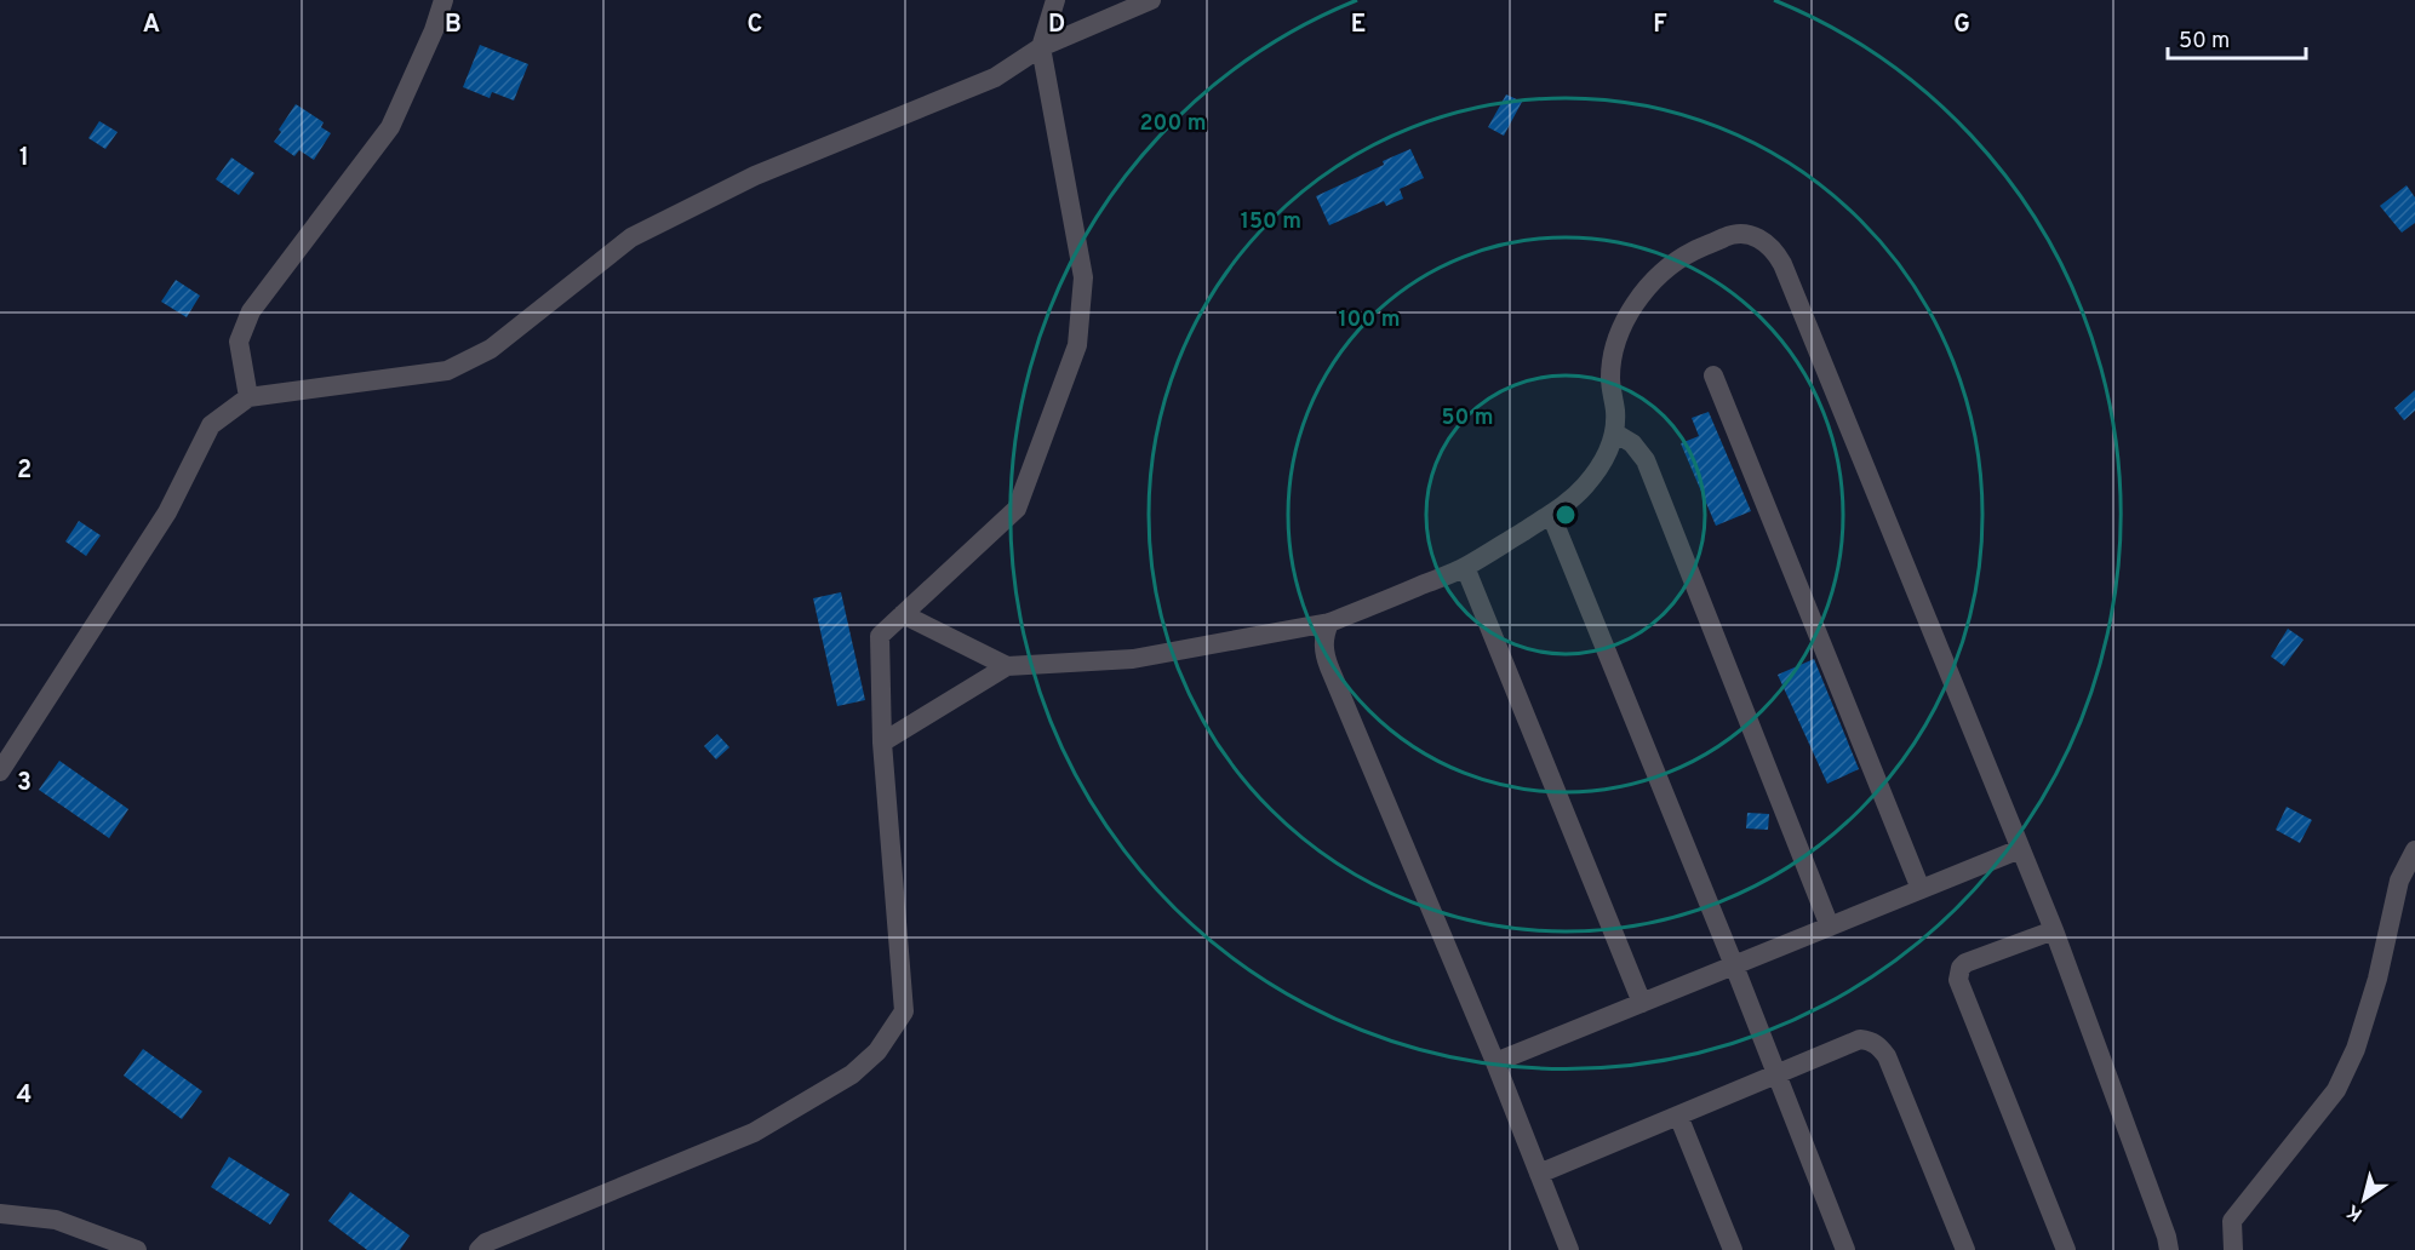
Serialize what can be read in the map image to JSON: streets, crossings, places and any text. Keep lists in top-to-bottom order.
{
  "scale_bar": "50 m",
  "north": "bottom left",
  "grid": {
    "columns": [
      "A",
      "B",
      "C",
      "D",
      "E",
      "F",
      "G"
    ],
    "rows": [
      "1",
      "2",
      "3",
      "4"
    ]
  },
  "rings": [
    "200 m",
    "150 m",
    "100 m",
    "50 m"
  ]
}
